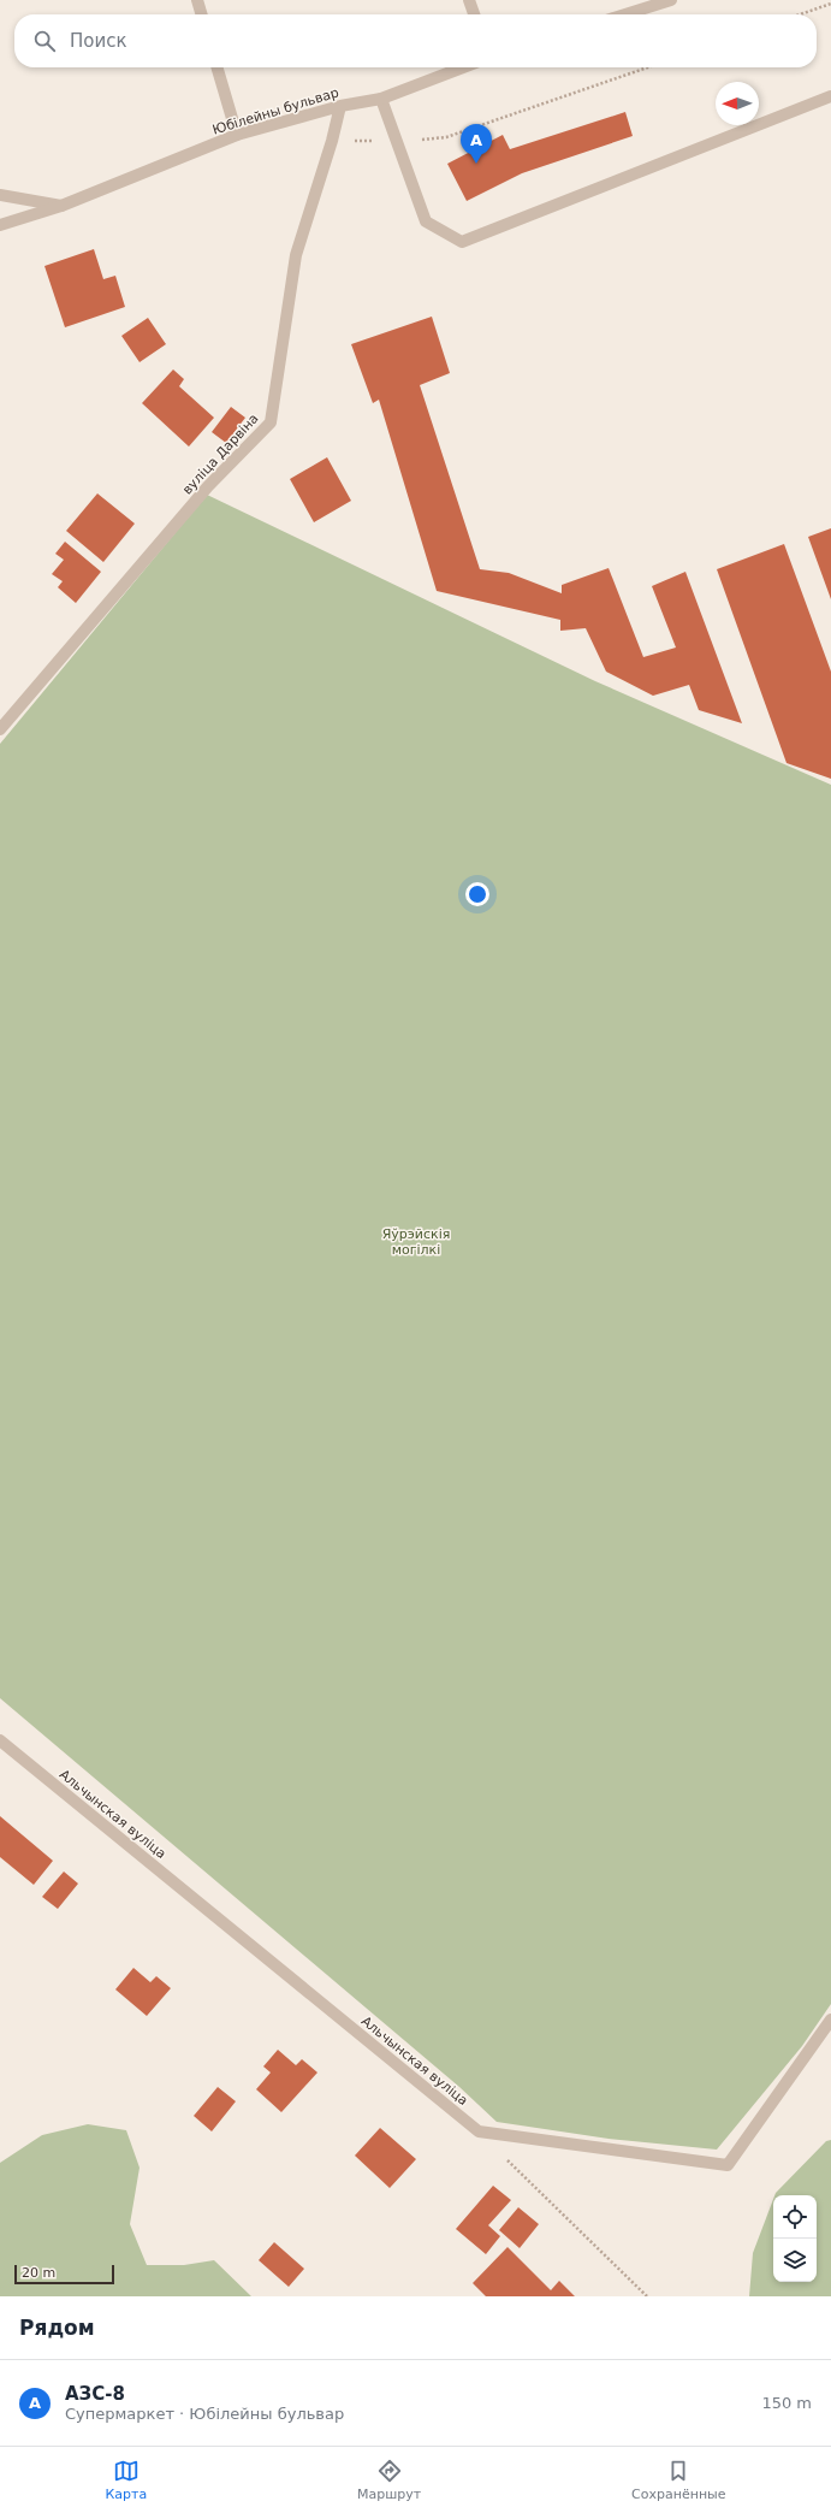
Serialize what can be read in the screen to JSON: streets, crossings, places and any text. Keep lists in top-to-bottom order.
{
  "streets": {
    "street": ["Юбілейны бульвар", "вуліца Дарвіна", "Альчынская вуліца"]
  },
  "crossings": [
    ["Юбілейны бульвар", "вуліца Дарвіна"]
  ],
  "parks": ["Яўрэйскія могілкі"],
  "scale_bar": "20 m",
  "north": "left",
  "page": {
    "search": "Поиск",
    "pins": "A",
    "scale": "20 m",
    "heading": "Рядом",
    "list": [
      {
        "mark": "A",
        "name": "АЗС-8",
        "note": "Супермаркет · Юбілейны бульвар",
        "value": "150 m"
      }
    ],
    "nav": ["Карта", "Маршрут", "Сохранённые"]
  }
}
